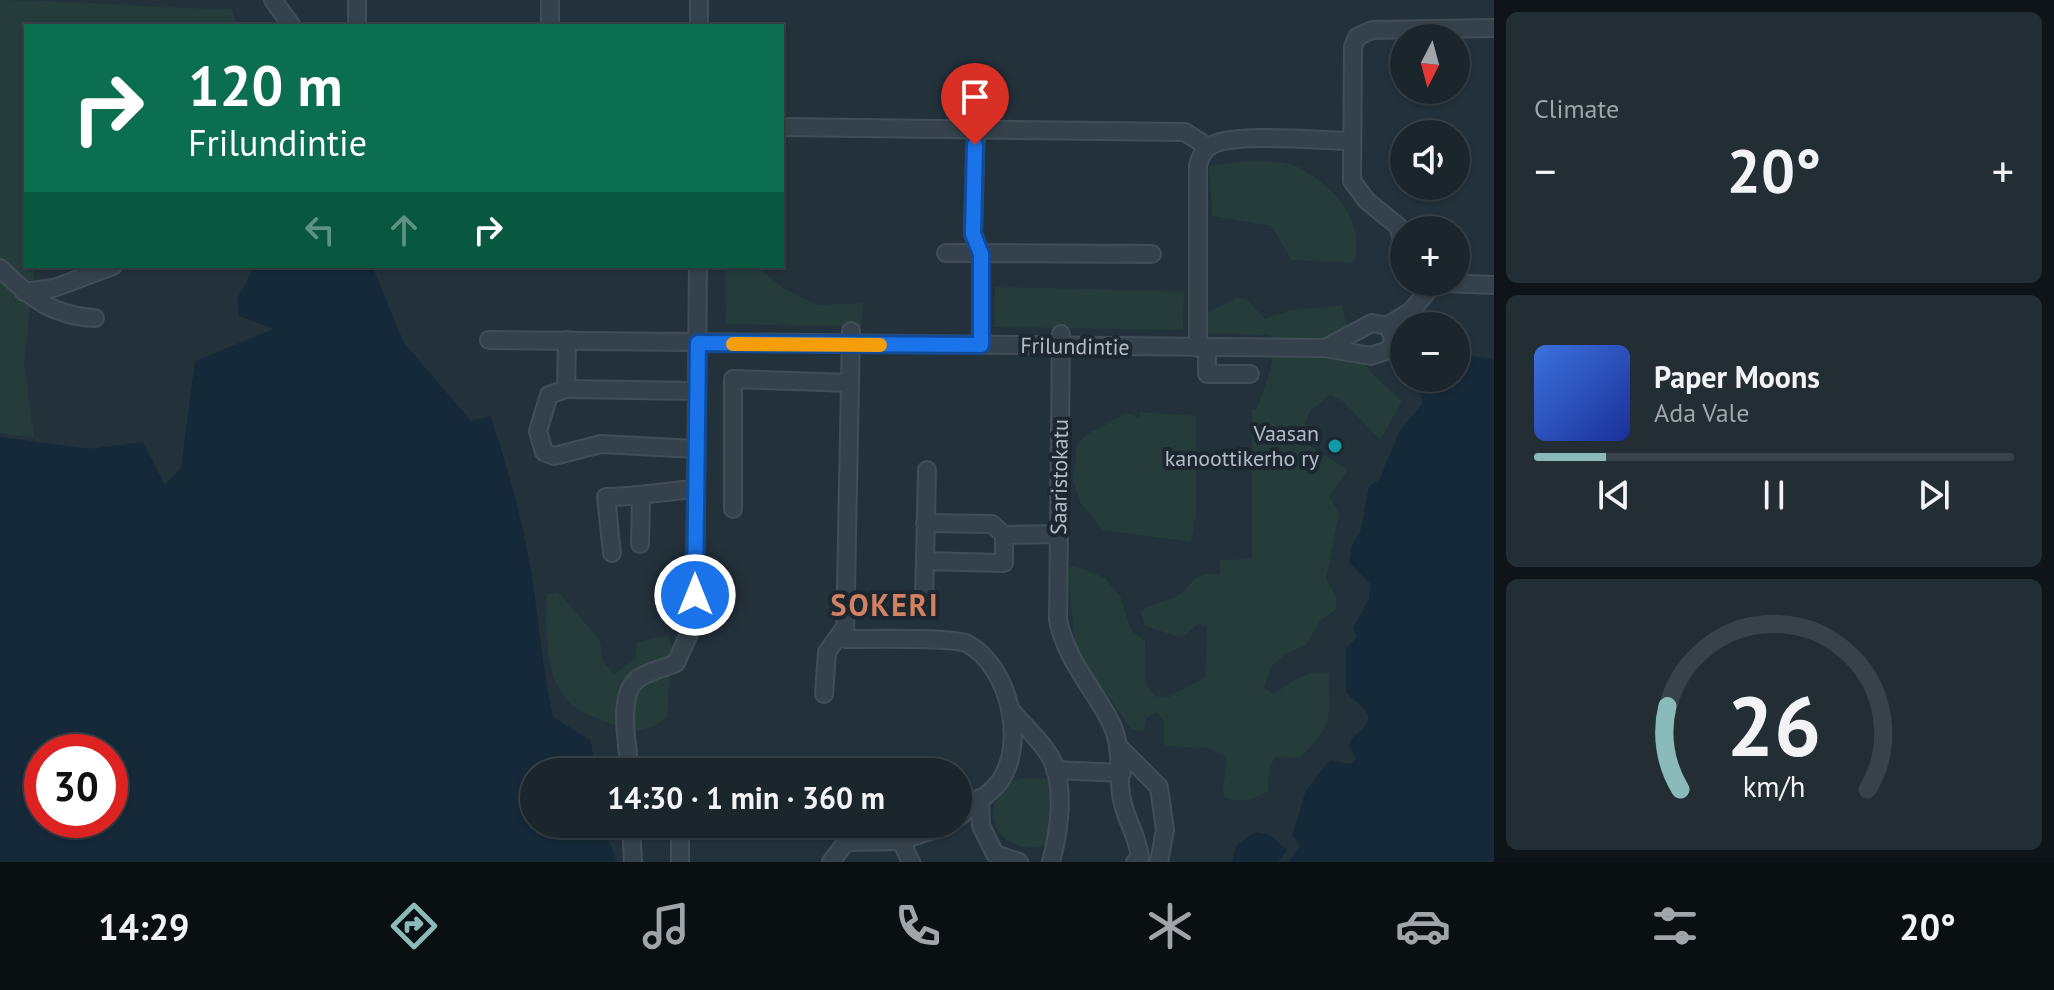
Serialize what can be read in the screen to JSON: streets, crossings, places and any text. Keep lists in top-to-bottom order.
{
  "streets": {
    "street": ["Frilundintie", "Saaristokatu"]
  },
  "crossings": [
    ["Frilundintie", "Saaristokatu"]
  ],
  "districts": ["SOKERI"],
  "places": ["Vaasan kanoottikerho ry"],
  "north": "bottom",
  "page": {
    "tile": "Climate",
    "map_buttons": ["+", "−"],
    "turn": ["120 m", "Frilundintie"],
    "heat": ["−", "20°", "+"],
    "song": ["Paper Moons", "Ada Vale"],
    "limit": "30",
    "trip": "14:30 · 1 min · 360 m",
    "tabs": ["14:29", "20°"],
    "gauge": ["26", "km/h"]
  }
}
